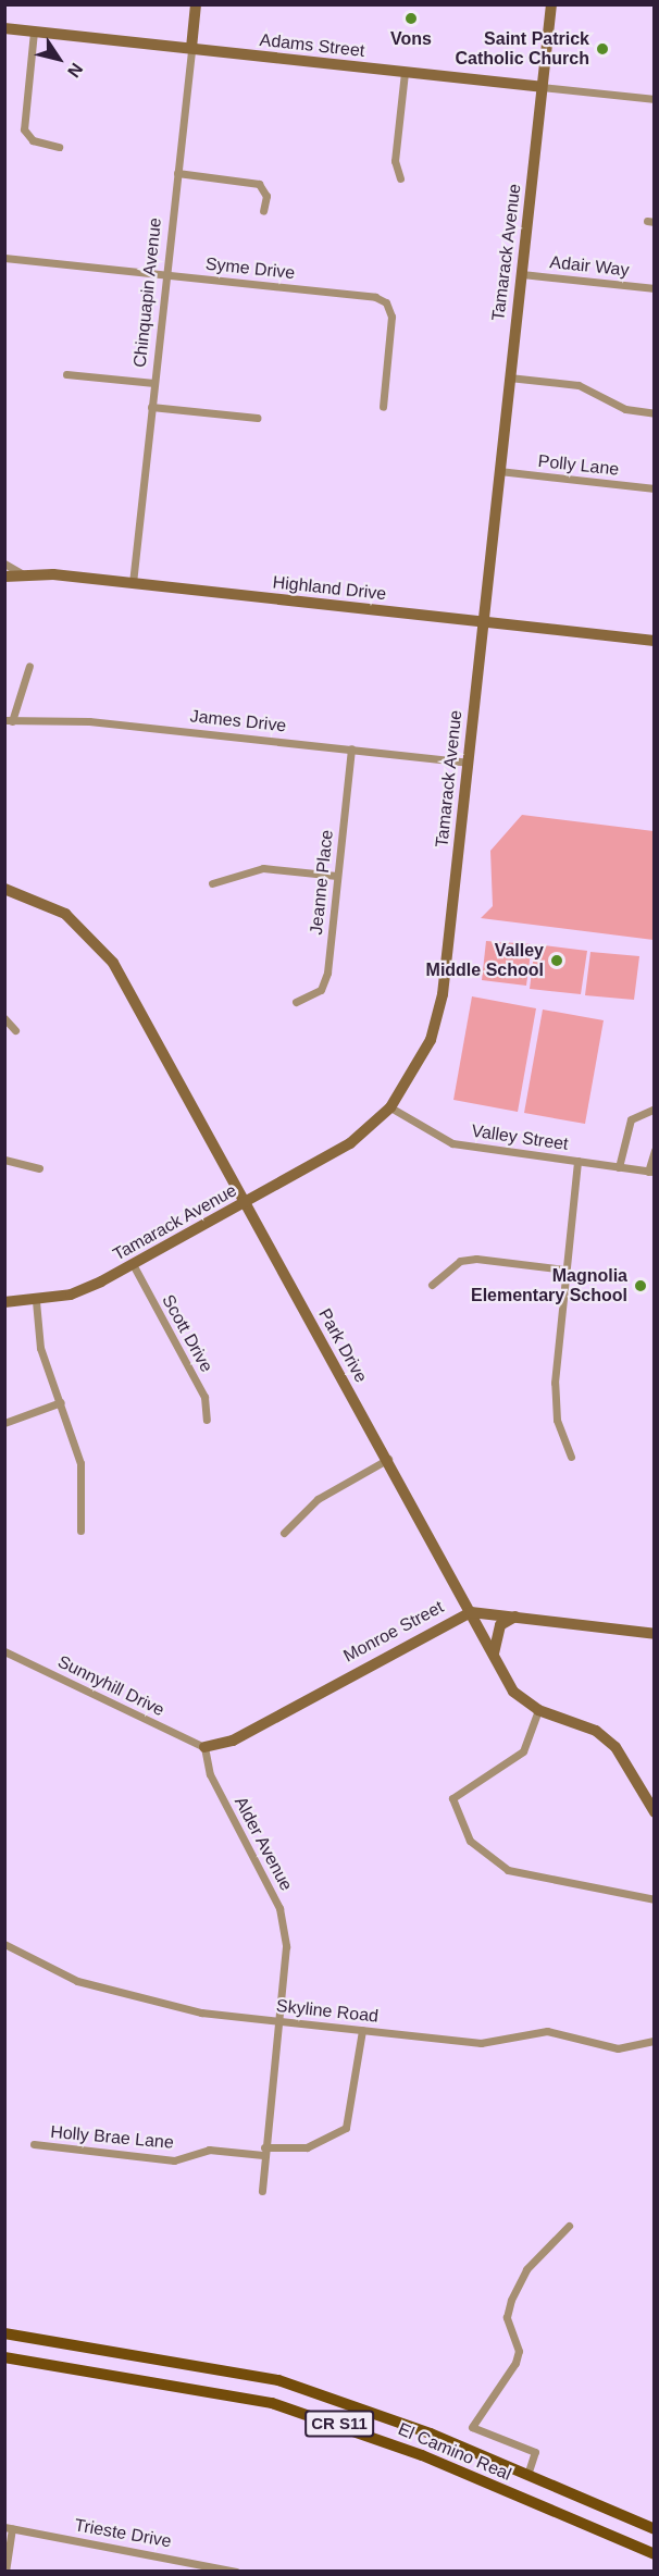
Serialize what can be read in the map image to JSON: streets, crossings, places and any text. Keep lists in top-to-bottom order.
{
  "streets": {
    "main road": [
      "Adams Street",
      "Tamarack Avenue",
      "Chinquapin Avenue",
      "Highland Drive",
      "Park Drive",
      "Monroe Street",
      "CR S11",
      "El Camino Real"
    ],
    "street": [
      "Adair Way",
      "Syme Drive",
      "Polly Lane",
      "James Drive",
      "Jeanne Place",
      "Valley Street",
      "Scott Drive",
      "Sunnyhill Drive",
      "Alder Avenue",
      "Skyline Road",
      "Holly Brae Lane",
      "Trieste Drive"
    ]
  },
  "crossings": [
    ["Adams Street", "Tamarack Avenue"],
    ["Adams Street", "Chinquapin Avenue"],
    ["Tamarack Avenue", "Adair Way"],
    ["Tamarack Avenue", "Polly Lane"],
    ["Tamarack Avenue", "Highland Drive"],
    ["Tamarack Avenue", "James Drive"],
    ["Tamarack Avenue", "Valley Street"],
    ["Tamarack Avenue", "Scott Drive"],
    ["Tamarack Avenue", "Park Drive"],
    ["Syme Drive", "Chinquapin Avenue"],
    ["Chinquapin Avenue", "Highland Drive"],
    ["James Drive", "Jeanne Place"],
    ["Park Drive", "Monroe Street"],
    ["Monroe Street", "Sunnyhill Drive"],
    ["Monroe Street", "Alder Avenue"],
    ["Sunnyhill Drive", "Alder Avenue"],
    ["Alder Avenue", "Skyline Road"],
    ["Alder Avenue", "Holly Brae Lane"],
    ["Skyline Road", "Holly Brae Lane"]
  ],
  "places": [
    "Vons",
    "Saint Patrick Catholic Church",
    "Valley Middle School",
    "Magnolia Elementary School"
  ],
  "north": "bottom right"
}
